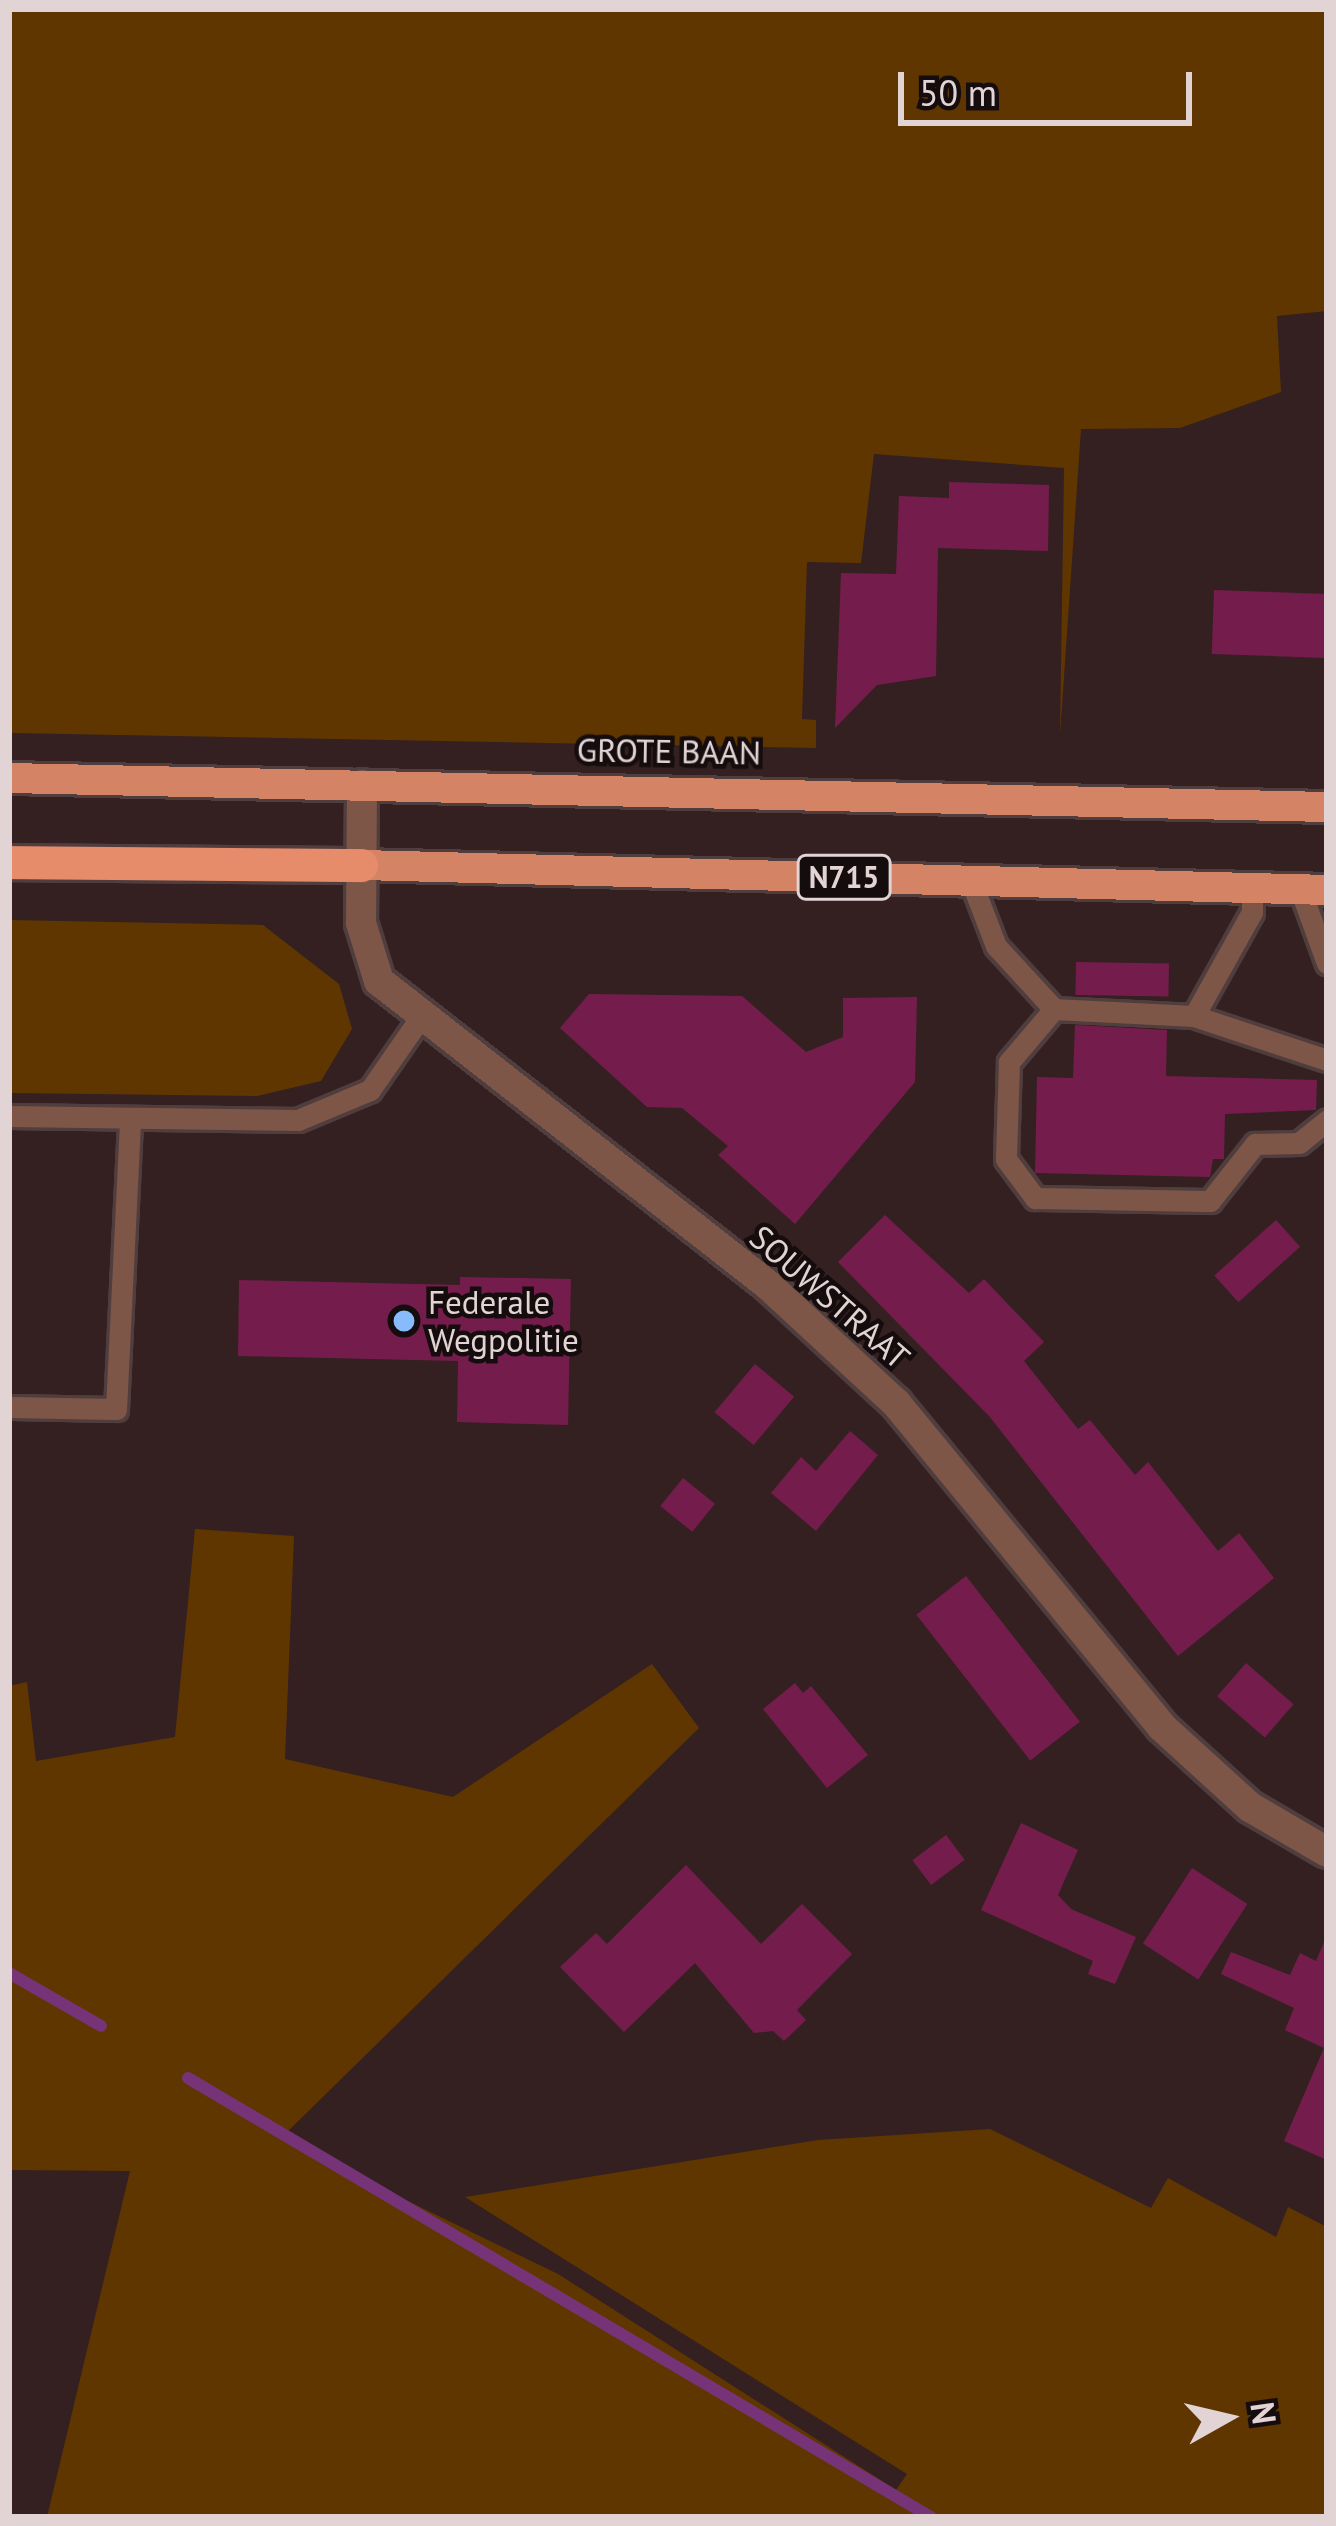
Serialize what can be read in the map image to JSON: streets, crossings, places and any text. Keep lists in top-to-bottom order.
{
  "streets": {
    "highway": ["N715"],
    "main road": ["GROTE BAAN"],
    "street": ["SOUWSTRAAT"]
  },
  "crossings": [
    ["GROTE BAAN", "SOUWSTRAAT"],
    ["N715", "SOUWSTRAAT"]
  ],
  "places": ["Federale Wegpolitie"],
  "scale_bar": "50 m",
  "north": "right"
}
